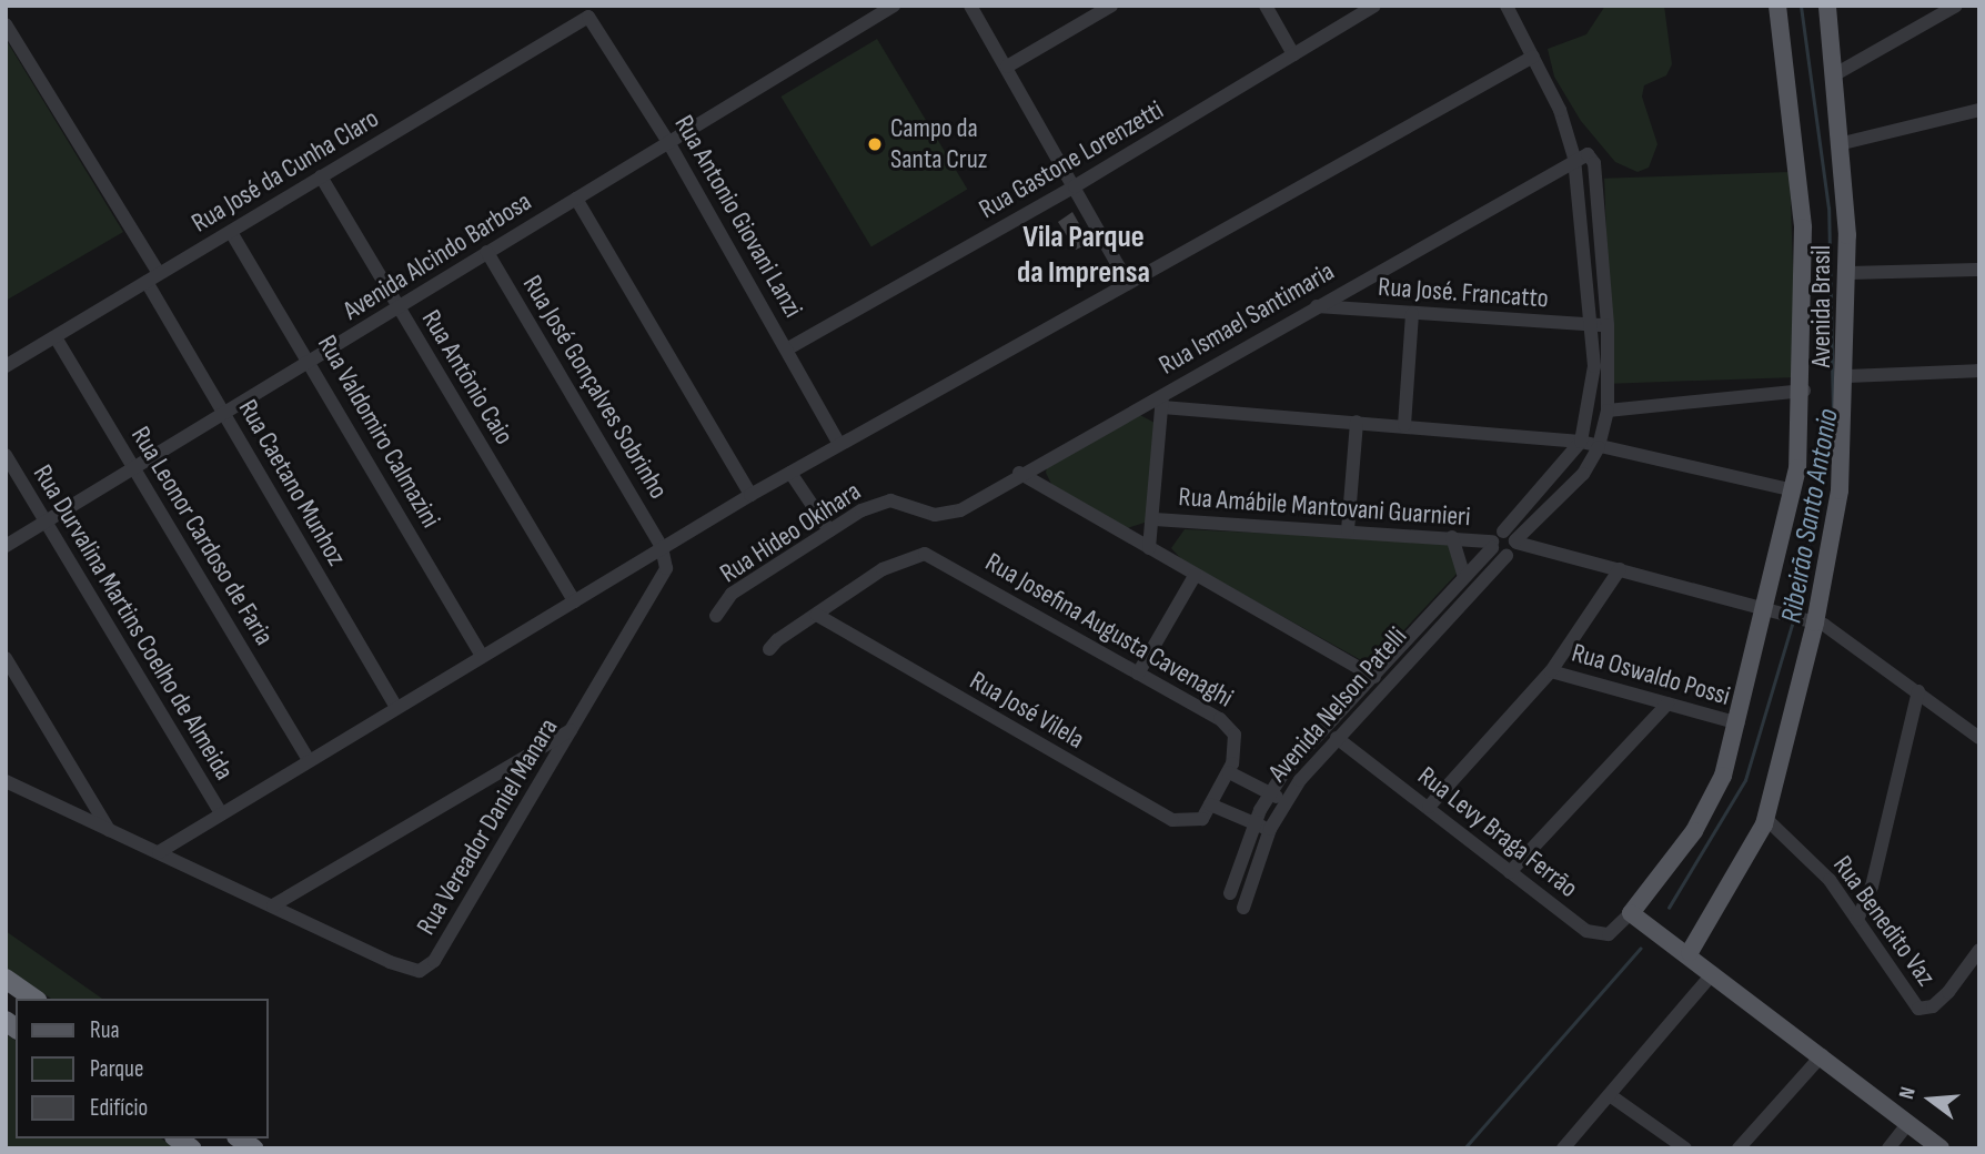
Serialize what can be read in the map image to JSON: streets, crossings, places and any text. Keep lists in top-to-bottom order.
{
  "streets": {
    "main road": ["Avenida Brasil"],
    "street": [
      "Rua Gastone Lorenzetti",
      "Rua José da Cunha Claro",
      "Rua Antonio Giovani Lanzi",
      "Avenida Alcindo Barbosa",
      "Rua José. Francatto",
      "Rua Ismael Santimaria",
      "Rua Antônio Caio",
      "Rua José Gonçalves Sobrinho",
      "Rua Valdomiro Calmazini",
      "Rua Caetano Munhoz",
      "Rua Amábile Mantovani Guarnieri",
      "Rua Hideo Okihara",
      "Rua Leonor Cardoso de Faria",
      "Rua Durvalina Martins Coelho de Almeida",
      "Rua Josefina Augusta Cavenaghi",
      "Rua Oswaldo Possi",
      "Avenida Nelson Patelli",
      "Rua José Vilela",
      "Rua Vereador Daniel Manara",
      "Rua Levy Braga Ferrão",
      "Rua Benedito Vaz"
    ]
  },
  "crossings": [
    ["Rua Gastone Lorenzetti", "Rua Antonio Giovani Lanzi"],
    ["Rua José da Cunha Claro", "Rua Antonio Giovani Lanzi"],
    ["Rua José da Cunha Claro", "Rua Antônio Caio"],
    ["Rua José da Cunha Claro", "Rua Valdomiro Calmazini"],
    ["Rua José da Cunha Claro", "Rua Caetano Munhoz"],
    ["Rua José da Cunha Claro", "Rua Leonor Cardoso de Faria"],
    ["Rua Antonio Giovani Lanzi", "Avenida Alcindo Barbosa"],
    ["Avenida Alcindo Barbosa", "Rua Antônio Caio"],
    ["Avenida Alcindo Barbosa", "Rua José Gonçalves Sobrinho"],
    ["Avenida Alcindo Barbosa", "Rua Valdomiro Calmazini"],
    ["Avenida Alcindo Barbosa", "Rua Caetano Munhoz"],
    ["Avenida Alcindo Barbosa", "Rua Leonor Cardoso de Faria"],
    ["Avenida Alcindo Barbosa", "Rua Durvalina Martins Coelho de Almeida"],
    ["Rua José. Francatto", "Rua Ismael Santimaria"],
    ["Avenida Brasil", "Rua Oswaldo Possi"],
    ["Avenida Brasil", "Rua Levy Braga Ferrão"],
    ["Avenida Brasil", "Rua Benedito Vaz"],
    ["Rua Ismael Santimaria", "Rua Hideo Okihara"],
    ["Rua José Gonçalves Sobrinho", "Rua Vereador Daniel Manara"],
    ["Rua Amábile Mantovani Guarnieri", "Avenida Nelson Patelli"],
    ["Rua Josefina Augusta Cavenaghi", "Rua José Vilela"],
    ["Avenida Nelson Patelli", "Rua Levy Braga Ferrão"]
  ],
  "districts": ["Vila Parque da Imprensa"],
  "water": ["Ribeirão Santo Antonio"],
  "places": ["Campo da Santa Cruz"],
  "legend": ["Rua", "Parque", "Edifício"],
  "north": "left"
}
